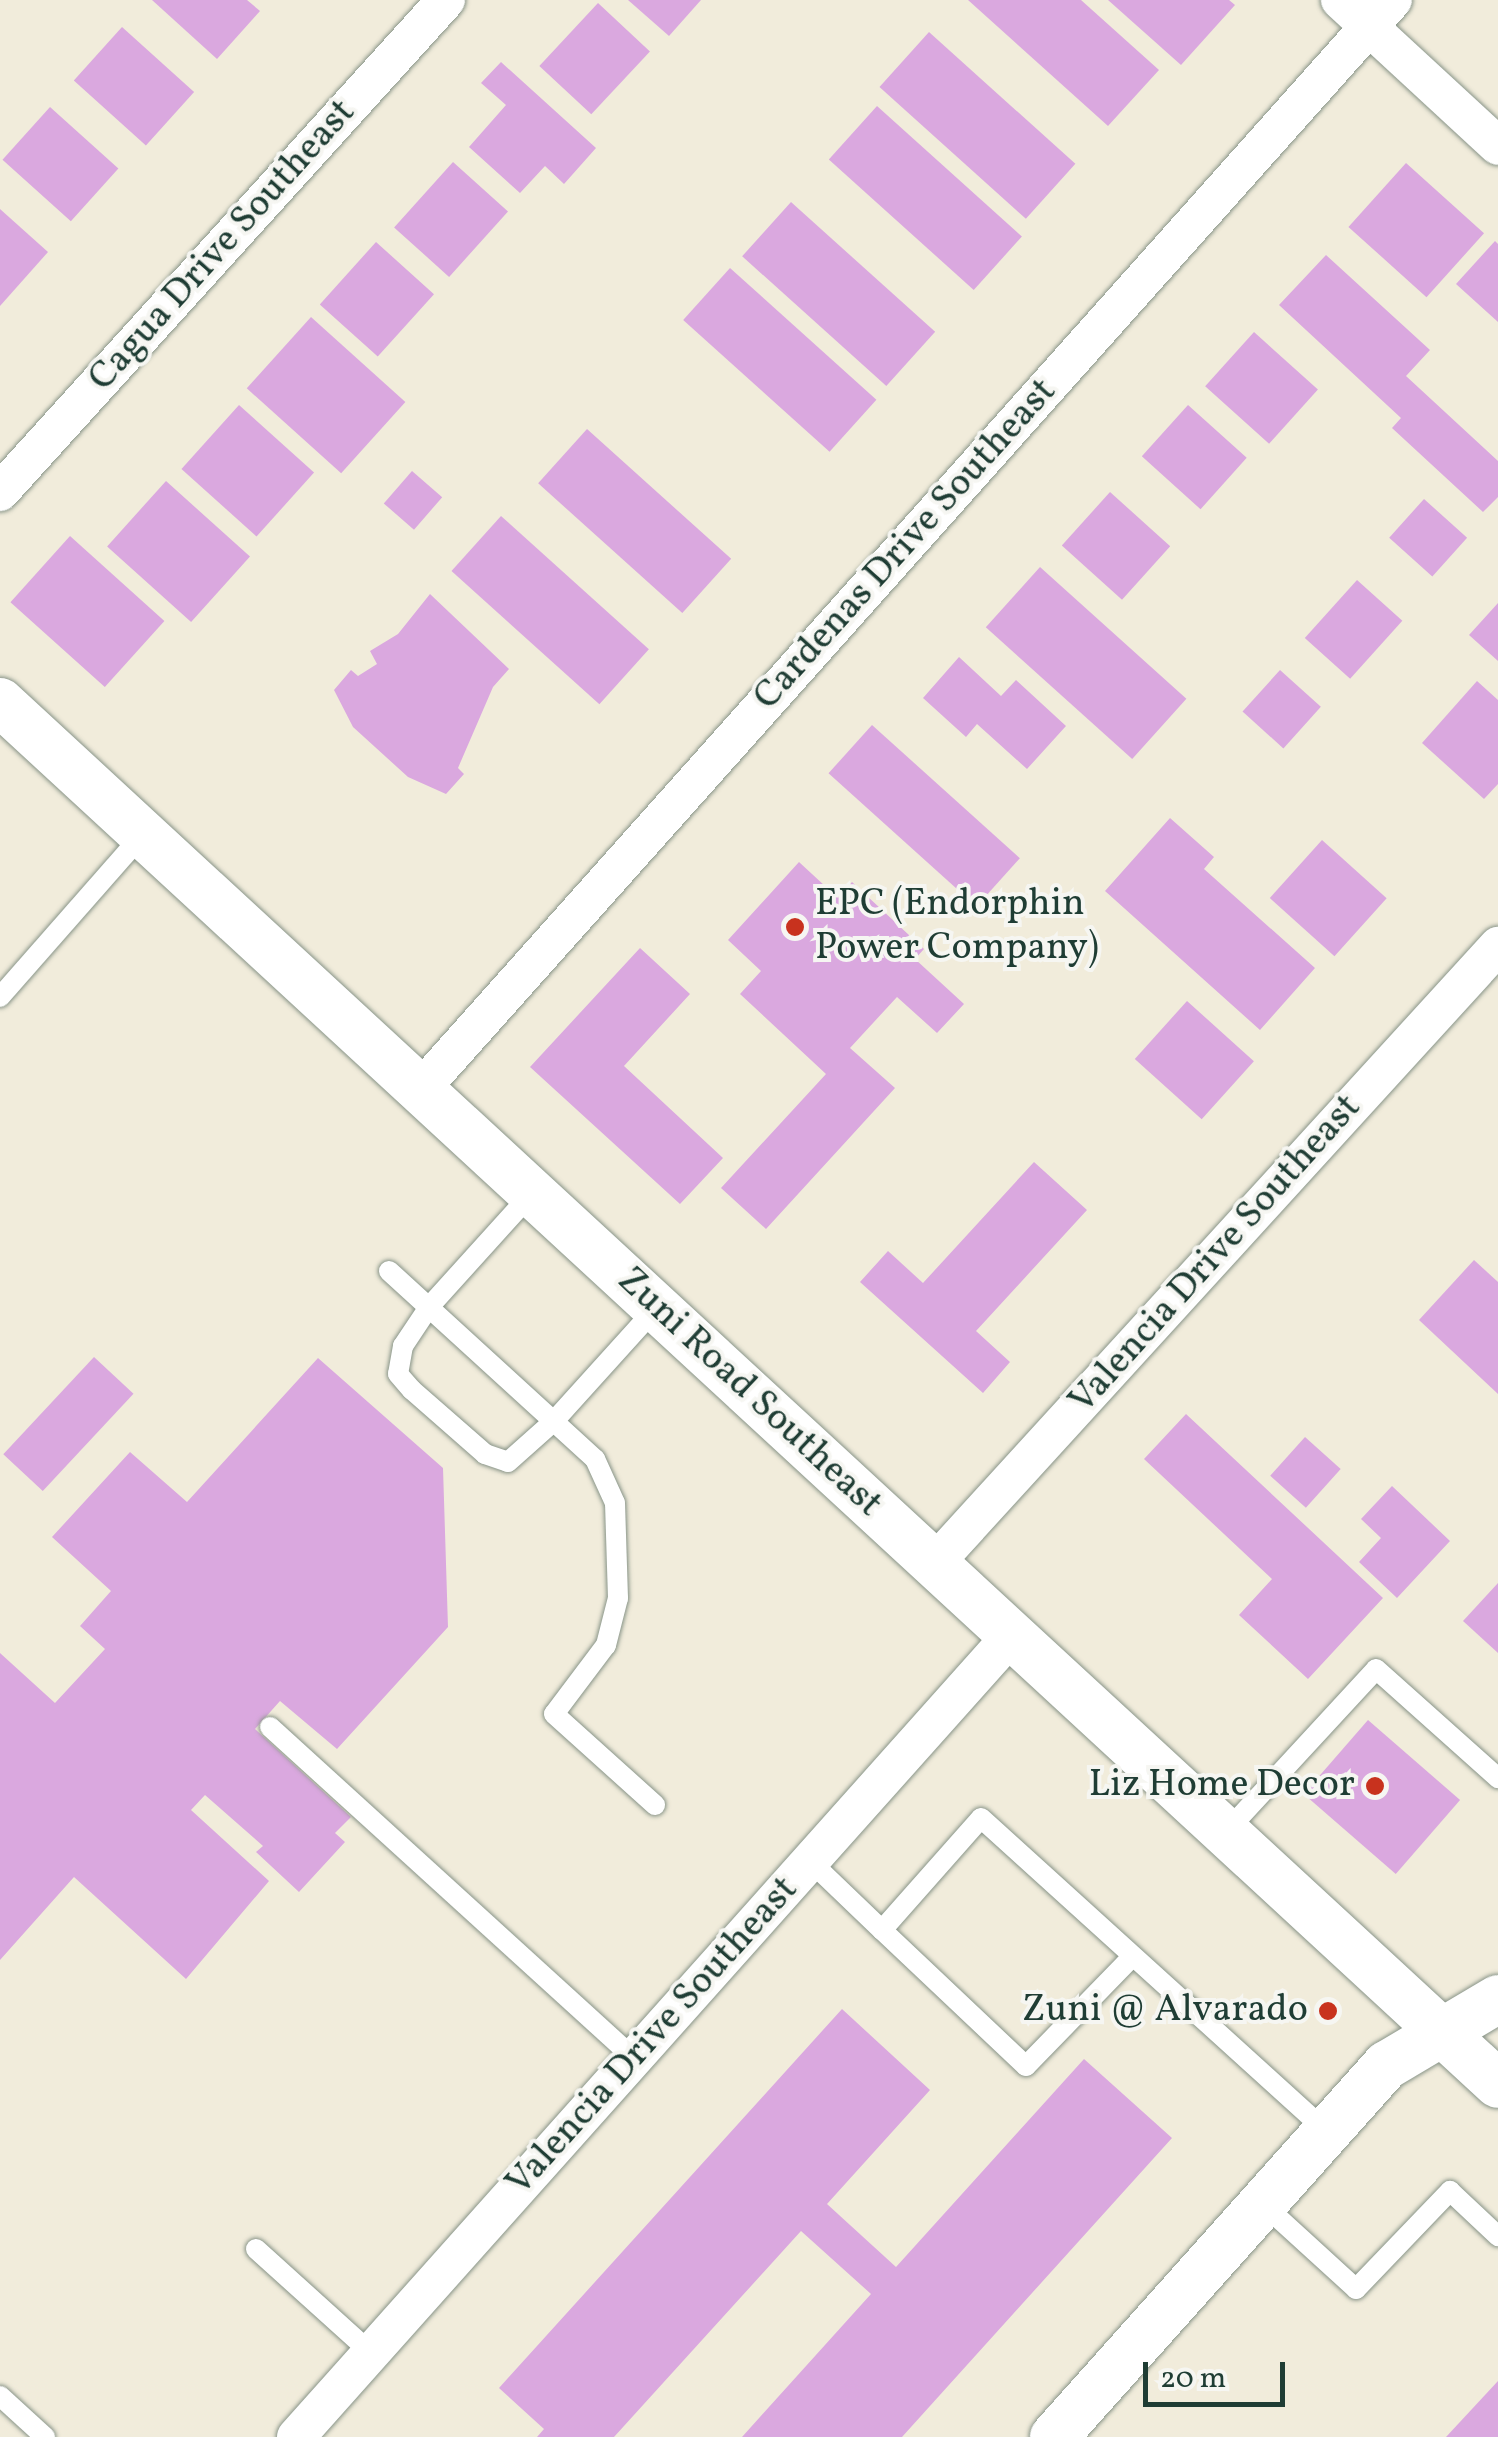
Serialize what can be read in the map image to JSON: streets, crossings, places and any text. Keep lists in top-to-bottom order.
{
  "streets": {
    "street": [
      "Cagua Drive Southeast",
      "Cardenas Drive Southeast",
      "Valencia Drive Southeast",
      "Zuni Road Southeast"
    ]
  },
  "crossings": [
    ["Cardenas Drive Southeast", "Zuni Road Southeast"],
    ["Valencia Drive Southeast", "Zuni Road Southeast"]
  ],
  "places": ["EPC (Endorphin Power Company)", "Liz Home Decor", "Zuni @ Alvarado"],
  "scale_bar": "20 m"
}
